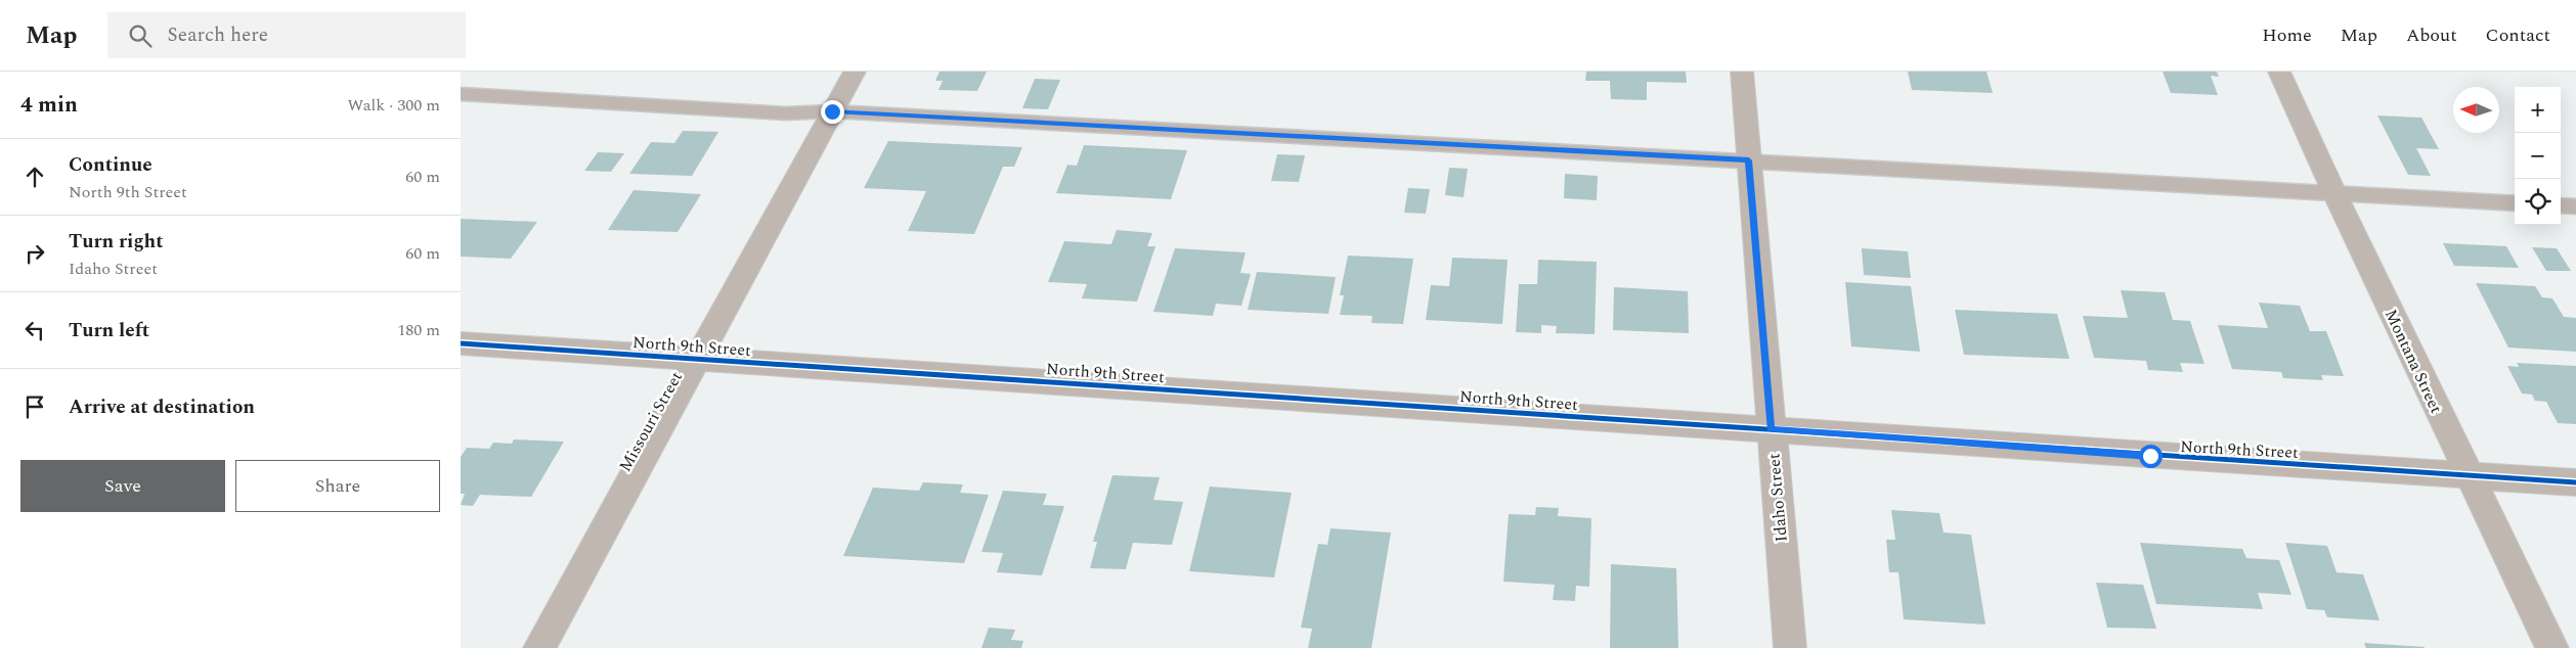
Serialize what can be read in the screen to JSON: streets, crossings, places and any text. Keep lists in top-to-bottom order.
{
  "streets": {
    "street": [
      "North 9th Street",
      "Montana Street",
      "Missouri Street",
      "Idaho Street"
    ]
  },
  "crossings": [
    ["North 9th Street", "Montana Street"],
    ["North 9th Street", "Missouri Street"],
    ["North 9th Street", "Idaho Street"]
  ],
  "north": "left",
  "page": {
    "header": "Map",
    "search": "Search here",
    "nav": [
      "Home",
      "Map",
      "About",
      "Contact"
    ],
    "heading": ["4 min", "Walk · 300 m"],
    "map_buttons": ["+", "−"],
    "list": [
      ["Continue", "North 9th Street", "60 m"],
      ["Turn right", "Idaho Street", "60 m"],
      ["Turn left", "180 m"],
      "Arrive at destination"
    ],
    "buttons": ["Save", "Share"]
  }
}
